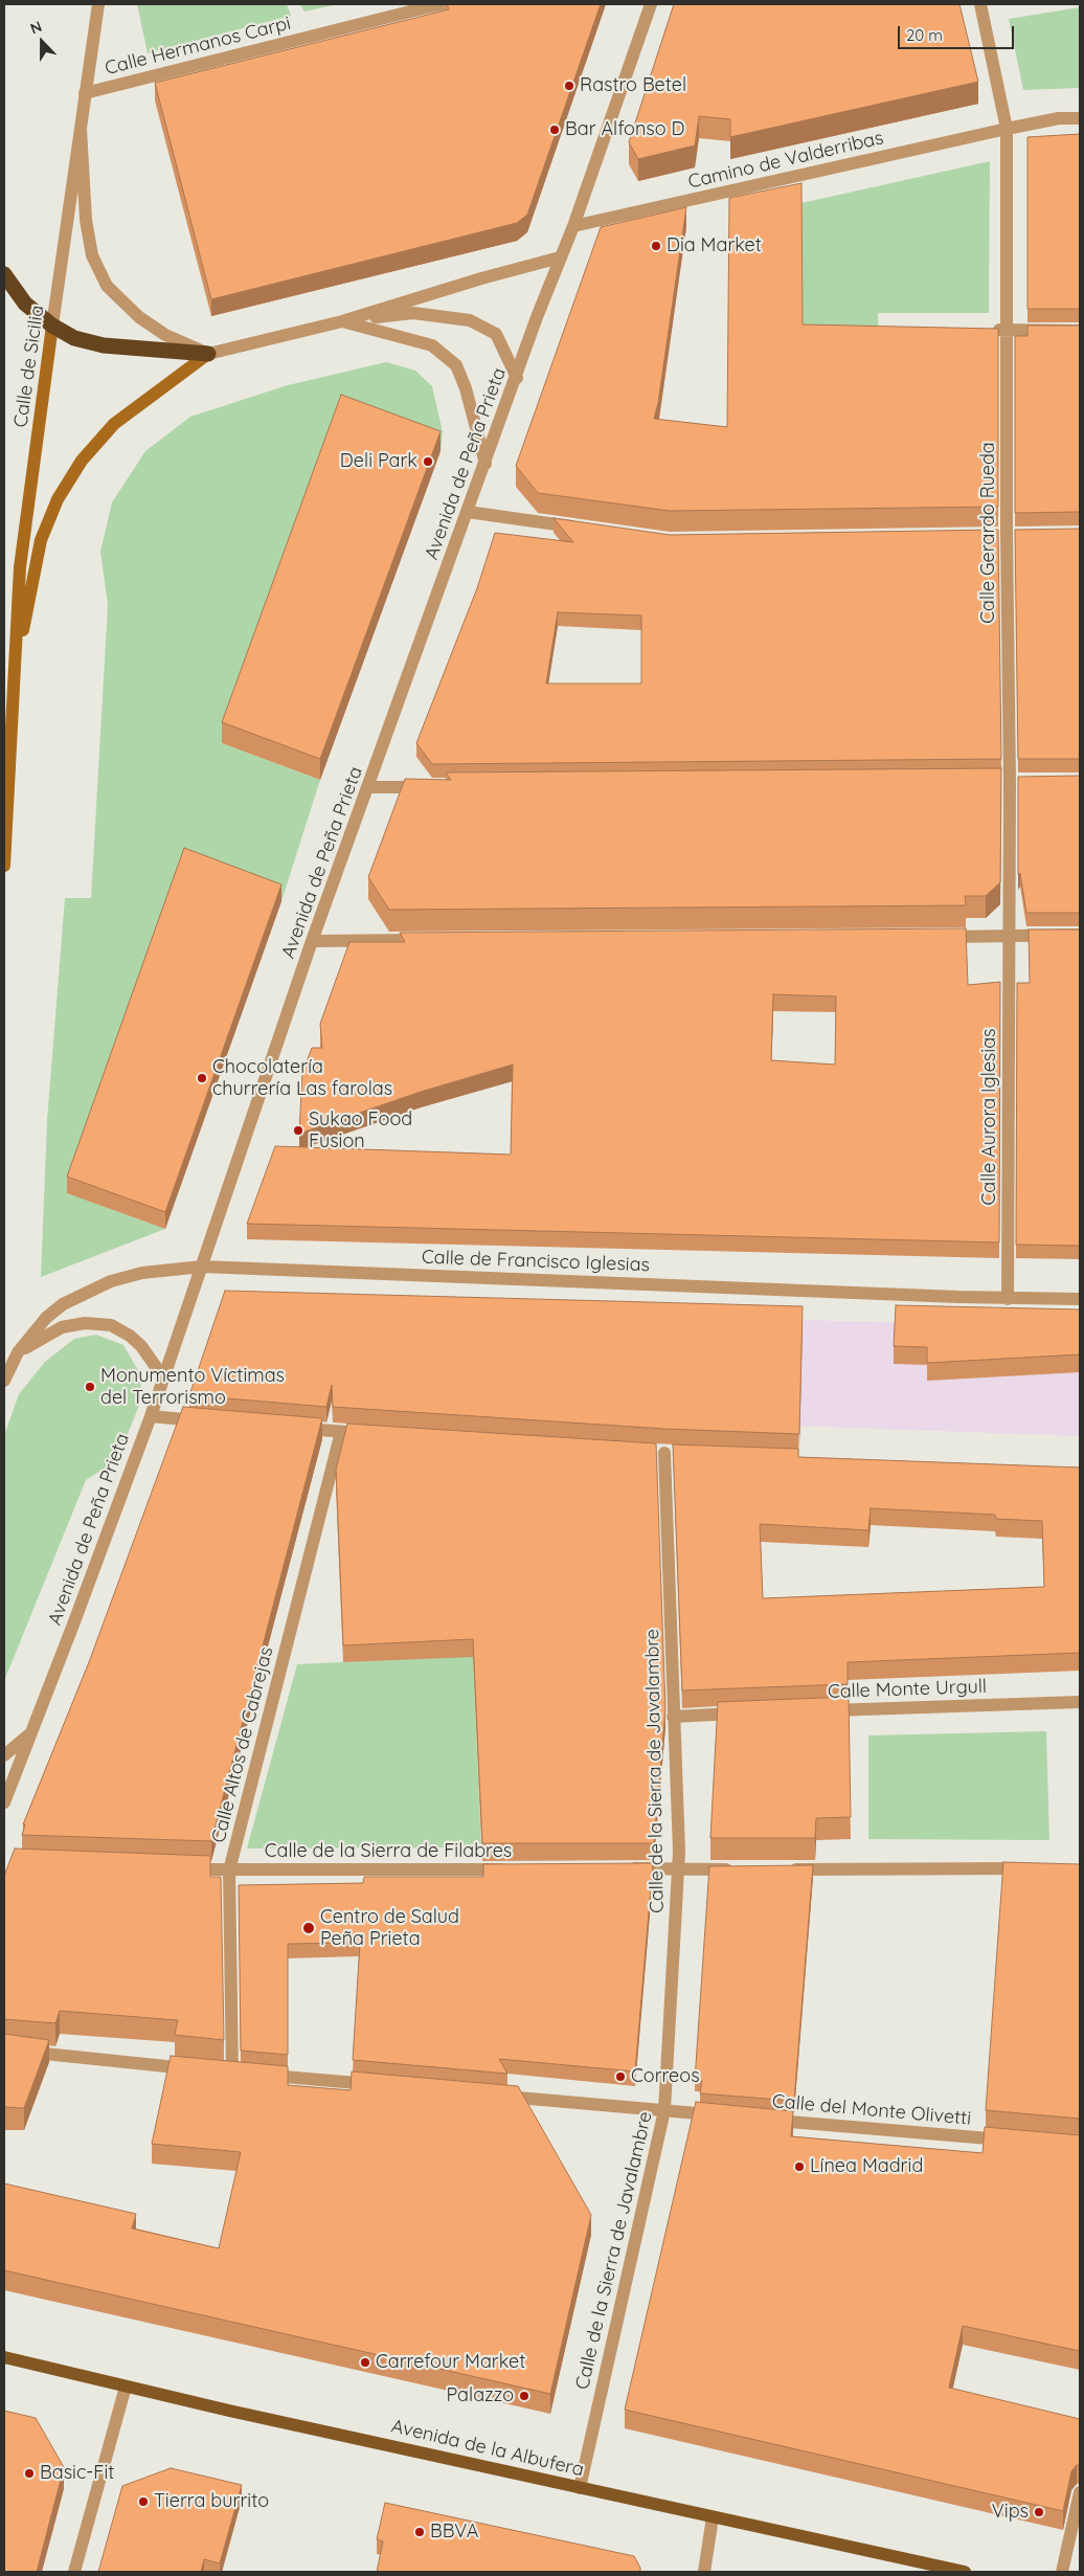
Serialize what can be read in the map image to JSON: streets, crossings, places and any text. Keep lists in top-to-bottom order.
{
  "streets": {
    "main road": ["Calle de Sicilia", "Avenida de la Albufera"],
    "street": [
      "Calle Hermanos Carpi",
      "Camino de Valderribas",
      "Avenida de Peña Prieta",
      "Calle Gerardo Rueda",
      "Calle Aurora Iglesias",
      "Calle de Francisco Iglesias",
      "Calle Monte Urgull",
      "Calle Altos de Cabrejas",
      "Calle de la Sierra de Javalambre",
      "Calle de la Sierra de Filabres",
      "Calle del Monte Olivetti"
    ]
  },
  "crossings": [
    ["Calle Hermanos Carpi", "Calle de Sicilia"],
    ["Camino de Valderribas", "Avenida de Peña Prieta"],
    ["Camino de Valderribas", "Calle Gerardo Rueda"],
    ["Avenida de Peña Prieta", "Calle de Francisco Iglesias"],
    ["Calle Gerardo Rueda", "Calle Aurora Iglesias"],
    ["Calle Aurora Iglesias", "Calle de Francisco Iglesias"],
    ["Calle Altos de Cabrejas", "Calle de la Sierra de Filabres"],
    ["Calle de la Sierra de Javalambre", "Avenida de la Albufera"]
  ],
  "places": [
    "Rastro Betel",
    "Bar Alfonso D",
    "Dia Market",
    "Deli Park",
    "Chocolatería churrería Las farolas",
    "Sukao Food Fusion",
    "Monumento Víctimas del Terrorismo",
    "Centro de Salud Peña Prieta",
    "Correos",
    "Línea Madrid",
    "Carrefour Market",
    "Palazzo",
    "Basic-Fit",
    "Tierra burrito",
    "Vips",
    "BBVA"
  ],
  "scale_bar": "20 m",
  "north": "top"
}
